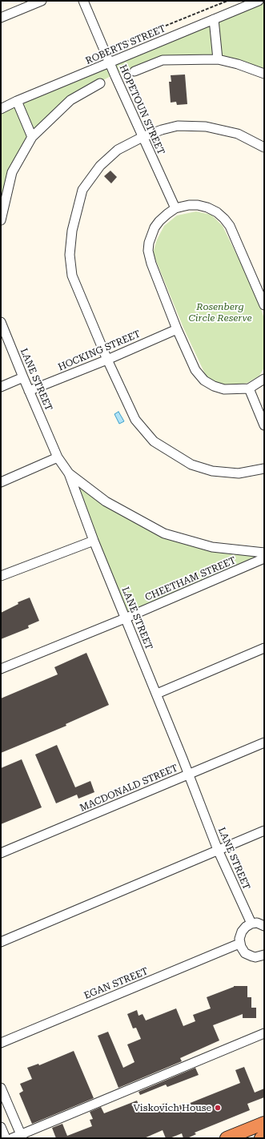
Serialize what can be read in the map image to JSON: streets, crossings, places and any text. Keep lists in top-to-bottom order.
{
  "streets": {
    "street": [
      "ROBERTS STREET",
      "HOPETOUN STREET",
      "HOCKING STREET",
      "LANE STREET",
      "CHEETHAM STREET",
      "MACDONALD STREET",
      "EGAN STREET"
    ]
  },
  "crossings": [
    ["ROBERTS STREET", "HOPETOUN STREET"],
    ["HOCKING STREET", "LANE STREET"],
    ["LANE STREET", "CHEETHAM STREET"],
    ["LANE STREET", "MACDONALD STREET"]
  ],
  "parks": ["Rosenberg Circle Reserve"],
  "places": ["Viskovich House"]
}
